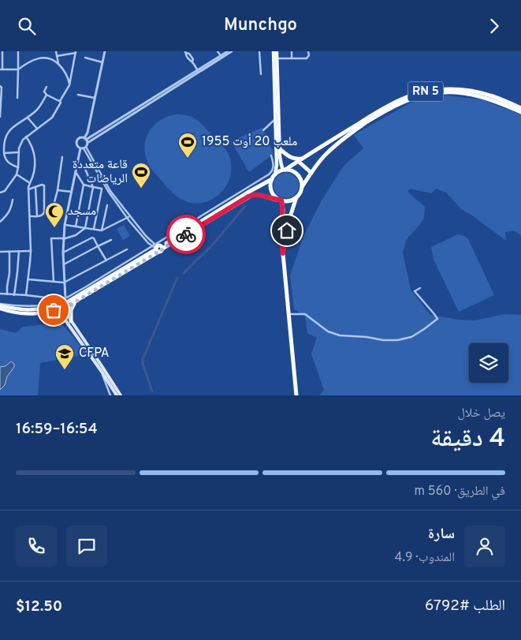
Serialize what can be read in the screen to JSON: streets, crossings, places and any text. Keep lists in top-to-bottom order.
{
  "streets": {
    "highway": ["RN 5"]
  },
  "places": {
    "sports": ["ملعب 20 أوت 1955", "قاعة متعددة الرياضات"],
    "mosque": ["مسجد"],
    "school or university": ["CFPA"]
  },
  "page": {
    "header": "Munchgo",
    "heading": ["4 دقيقة", "يصل خلال", "16:54–16:59"],
    "panel": [
      "سارة",
      "المندوب · 4.9",
      "الطلب #6792",
      "$12.50"
    ],
    "bar": "في الطريق · 560 m"
  }
}
